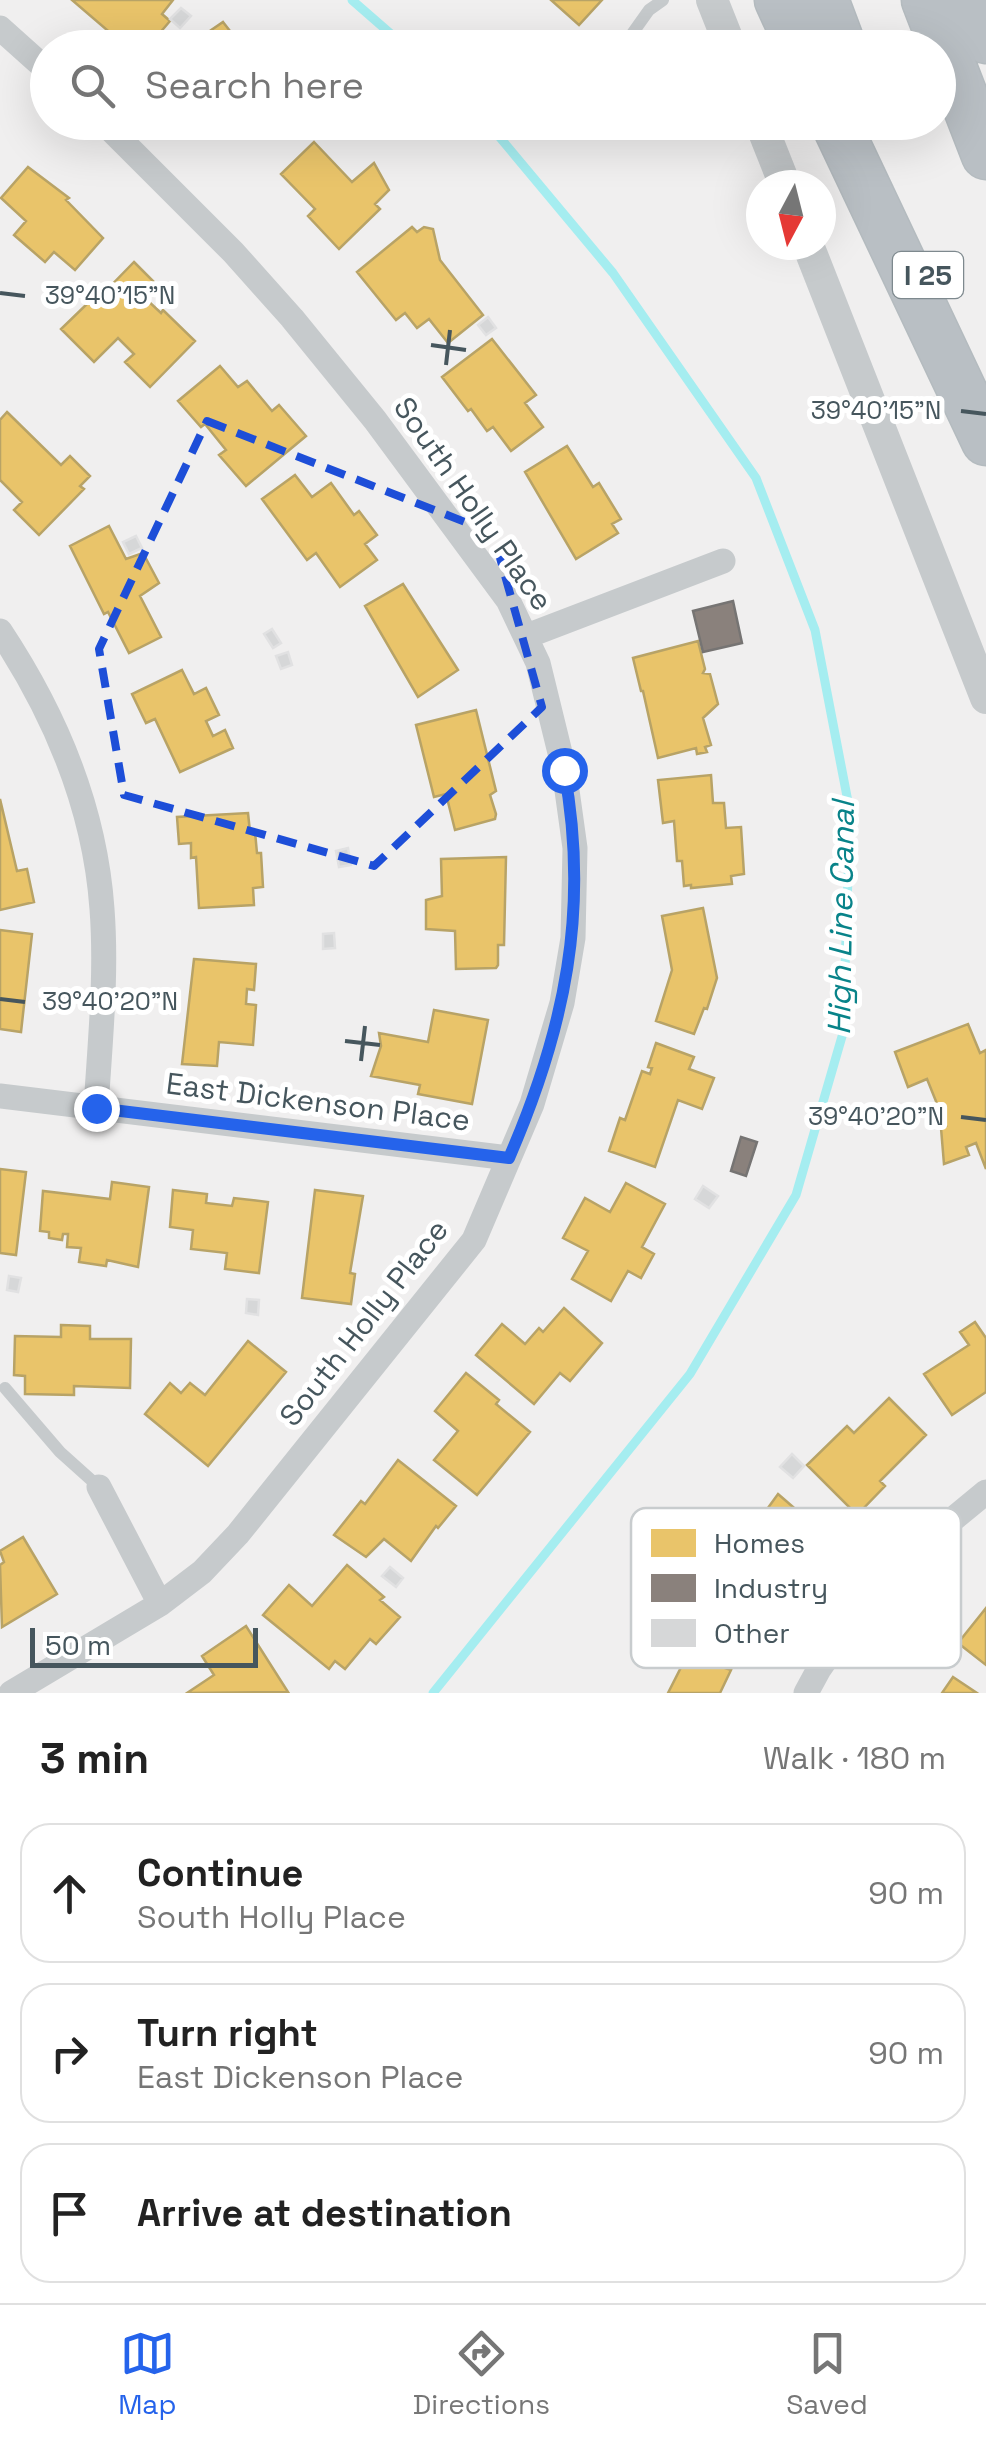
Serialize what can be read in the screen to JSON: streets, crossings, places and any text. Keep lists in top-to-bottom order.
{
  "streets": {
    "highway": ["I 25"],
    "street": ["South Holly Place", "East Dickenson Place"]
  },
  "crossings": [
    ["South Holly Place", "East Dickenson Place"]
  ],
  "water": ["High Line Canal"],
  "legend": ["Homes", "Industry", "Other"],
  "scale_bar": "50 m",
  "north": "bottom",
  "page": {
    "search": "Search here",
    "scale": "50 m",
    "heading": ["3 min", "Walk · 180 m"],
    "list": [
      ["Continue", "South Holly Place", "90 m"],
      ["Turn right", "East Dickenson Place", "90 m"],
      "Arrive at destination"
    ],
    "nav": ["Map", "Directions", "Saved"]
  },
  "coordinates": ["39°40'15\"N", "39°40'20\"N"]
}
